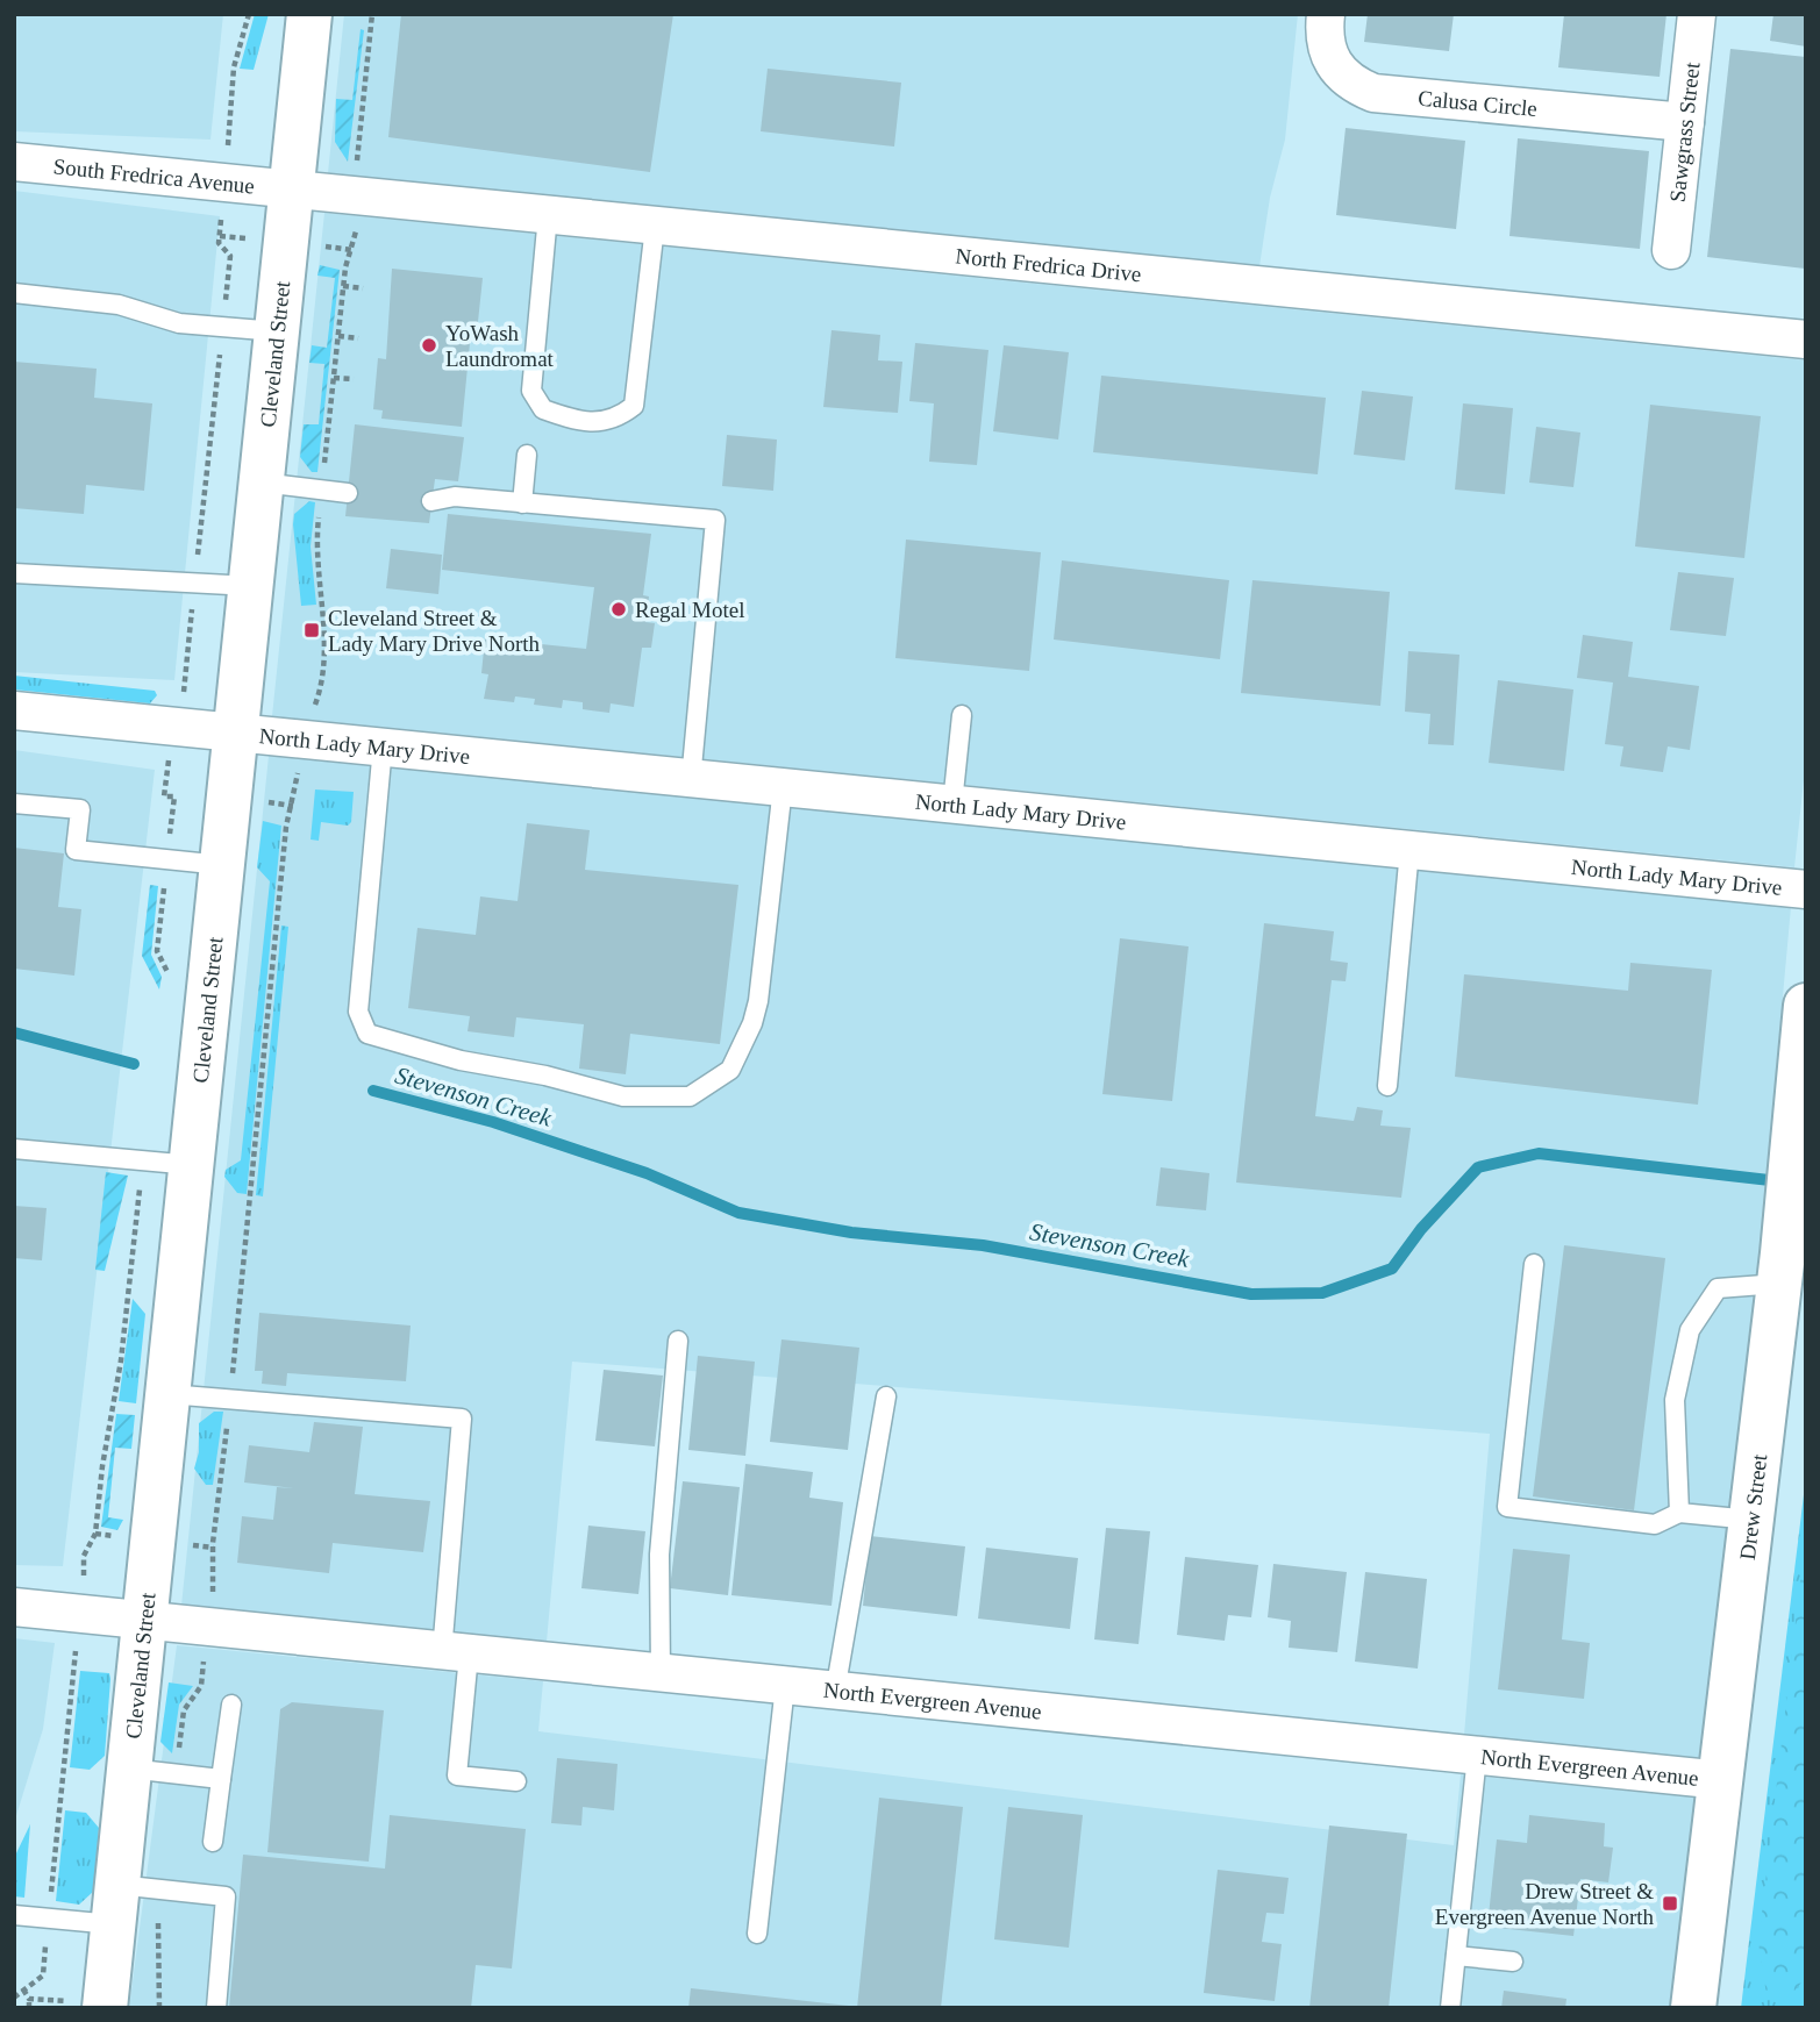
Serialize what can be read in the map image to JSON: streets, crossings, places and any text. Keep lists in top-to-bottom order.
{
  "streets": {
    "street": [
      "Calusa Circle",
      "Sawgrass Street",
      "South Fredrica Avenue",
      "North Fredrica Drive",
      "Cleveland Street",
      "North Lady Mary Drive",
      "Drew Street",
      "North Evergreen Avenue"
    ]
  },
  "crossings": [
    ["Calusa Circle", "Sawgrass Street"],
    ["South Fredrica Avenue", "North Fredrica Drive"],
    ["South Fredrica Avenue", "Cleveland Street"],
    ["North Fredrica Drive", "Cleveland Street"],
    ["Cleveland Street", "North Lady Mary Drive"],
    ["Cleveland Street", "North Evergreen Avenue"],
    ["Drew Street", "North Evergreen Avenue"]
  ],
  "water": ["Stevenson Creek"],
  "places": {
    "other": ["YoWash Laundromat", "Regal Motel"],
    "transit": ["Cleveland Street & Lady Mary Drive North", "Drew Street & Evergreen Avenue North"]
  }
}
